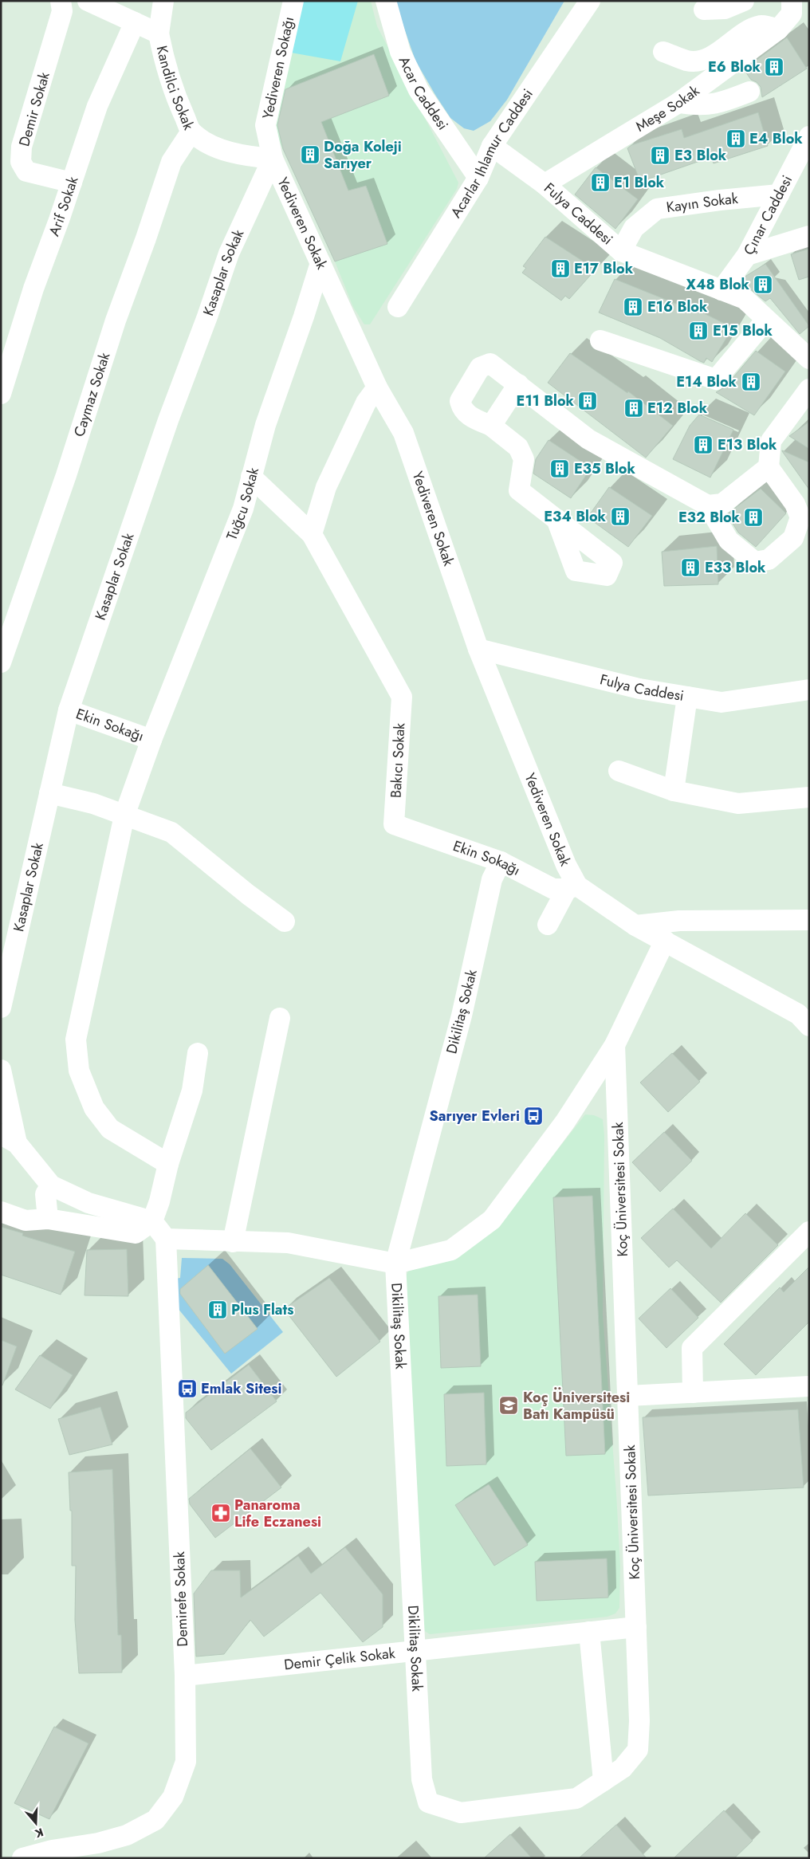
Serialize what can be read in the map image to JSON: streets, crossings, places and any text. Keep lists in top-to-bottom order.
{
  "streets": {
    "street": [
      "Yediveren Sokağı",
      "Kandilci Sokak",
      "Acar Caddesi",
      "Meşe Sokak",
      "Demir Sokak",
      "Acarlar Ihlamur Caddesi",
      "Kayın Sokak",
      "Arif Sokak",
      "Fulya Caddesi",
      "Çınar Caddesi",
      "Yediveren Sokak",
      "Kasaplar Sokak",
      "Caymaz Sokak",
      "Tuğcu Sokak",
      "Ekin Sokağı",
      "Bakıcı Sokak",
      "Dikilitaş Sokak",
      "Koç Üniversitesi Sokak",
      "Demirefe Sokak",
      "Demir Çelik Sokak"
    ]
  },
  "crossings": [
    ["Yediveren Sokağı", "Kandilci Sokak"],
    ["Yediveren Sokağı", "Yediveren Sokak"],
    ["Yediveren Sokağı", "Kasaplar Sokak"],
    ["Kandilci Sokak", "Arif Sokak"],
    ["Kandilci Sokak", "Yediveren Sokak"],
    ["Kandilci Sokak", "Kasaplar Sokak"],
    ["Kandilci Sokak", "Caymaz Sokak"],
    ["Acar Caddesi", "Acarlar Ihlamur Caddesi"],
    ["Meşe Sokak", "Fulya Caddesi"],
    ["Demir Sokak", "Arif Sokak"],
    ["Acarlar Ihlamur Caddesi", "Fulya Caddesi"],
    ["Kayın Sokak", "Fulya Caddesi"],
    ["Kayın Sokak", "Çınar Caddesi"],
    ["Fulya Caddesi", "Çınar Caddesi"],
    ["Fulya Caddesi", "Yediveren Sokak"],
    ["Yediveren Sokak", "Kasaplar Sokak"],
    ["Yediveren Sokak", "Tuğcu Sokak"],
    ["Yediveren Sokak", "Ekin Sokağı"],
    ["Kasaplar Sokak", "Ekin Sokağı"],
    ["Tuğcu Sokak", "Ekin Sokağı"],
    ["Ekin Sokağı", "Bakıcı Sokak"],
    ["Ekin Sokağı", "Dikilitaş Sokak"],
    ["Dikilitaş Sokak", "Koç Üniversitesi Sokak"],
    ["Dikilitaş Sokak", "Demir Çelik Sokak"],
    ["Koç Üniversitesi Sokak", "Demir Çelik Sokak"],
    ["Demirefe Sokak", "Demir Çelik Sokak"]
  ],
  "places": {
    "building": [
      "E6 Blok",
      "E4 Blok",
      "Doğa Koleji Sarıyer",
      "E3 Blok",
      "E1 Blok",
      "E17 Blok",
      "X48 Blok",
      "E16 Blok",
      "E15 Blok",
      "E14 Blok",
      "E11 Blok",
      "E12 Blok",
      "E13 Blok",
      "E35 Blok",
      "E34 Blok",
      "E32 Blok",
      "E33 Blok",
      "Plus Flats"
    ],
    "bus stop": ["Sarıyer Evleri", "Emlak Sitesi"],
    "school or university": ["Koç Üniversitesi Batı Kampüsü"],
    "pharmacy": ["Panaroma Life Eczanesi"]
  },
  "north": "bottom"
}
